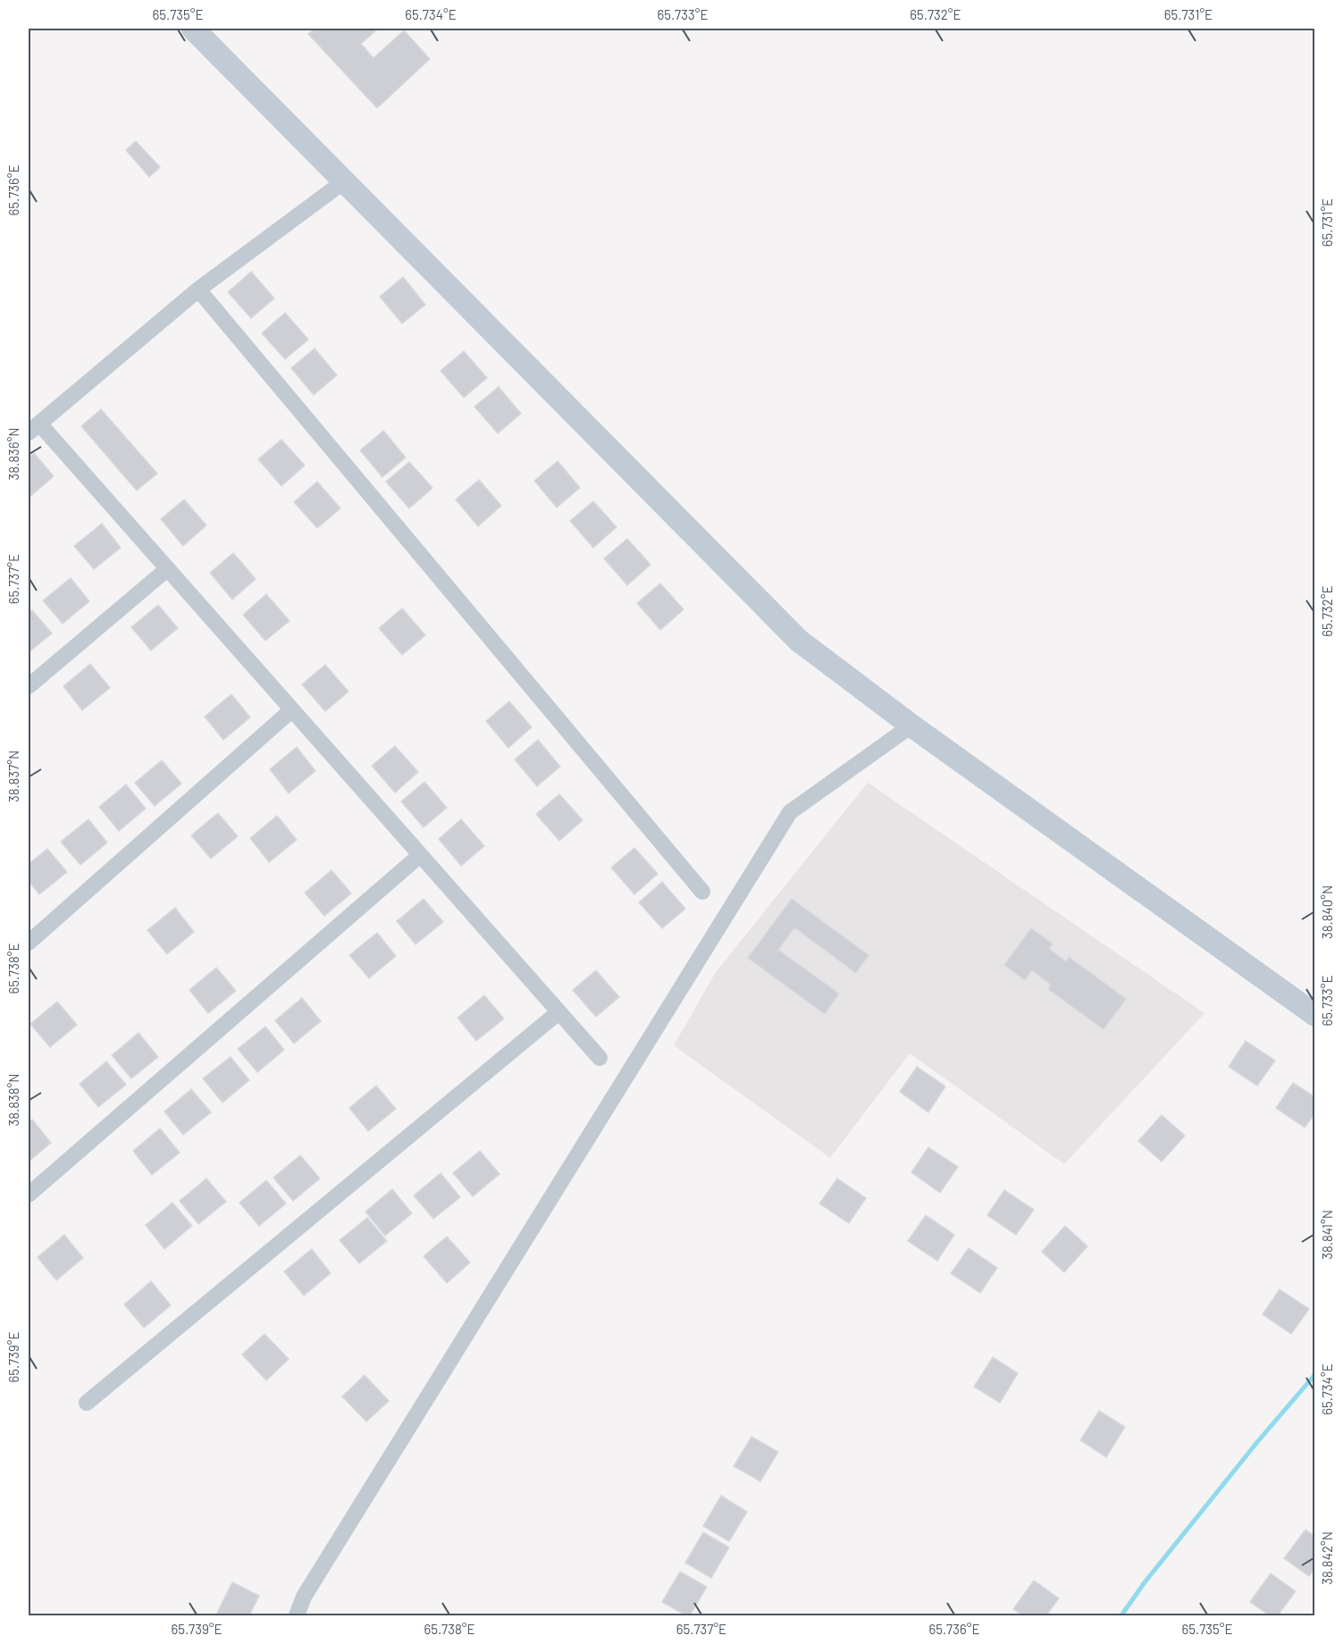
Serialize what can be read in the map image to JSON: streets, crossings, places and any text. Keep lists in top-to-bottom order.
{
  "coordinates": [
    "65.735°E",
    "65.734°E",
    "65.733°E",
    "65.732°E",
    "65.731°E",
    "65.736°E",
    "38.836°N",
    "65.737°E",
    "38.837°N",
    "38.840°N",
    "65.738°E",
    "38.838°N",
    "38.841°N",
    "65.739°E",
    "38.842°N"
  ]
}
